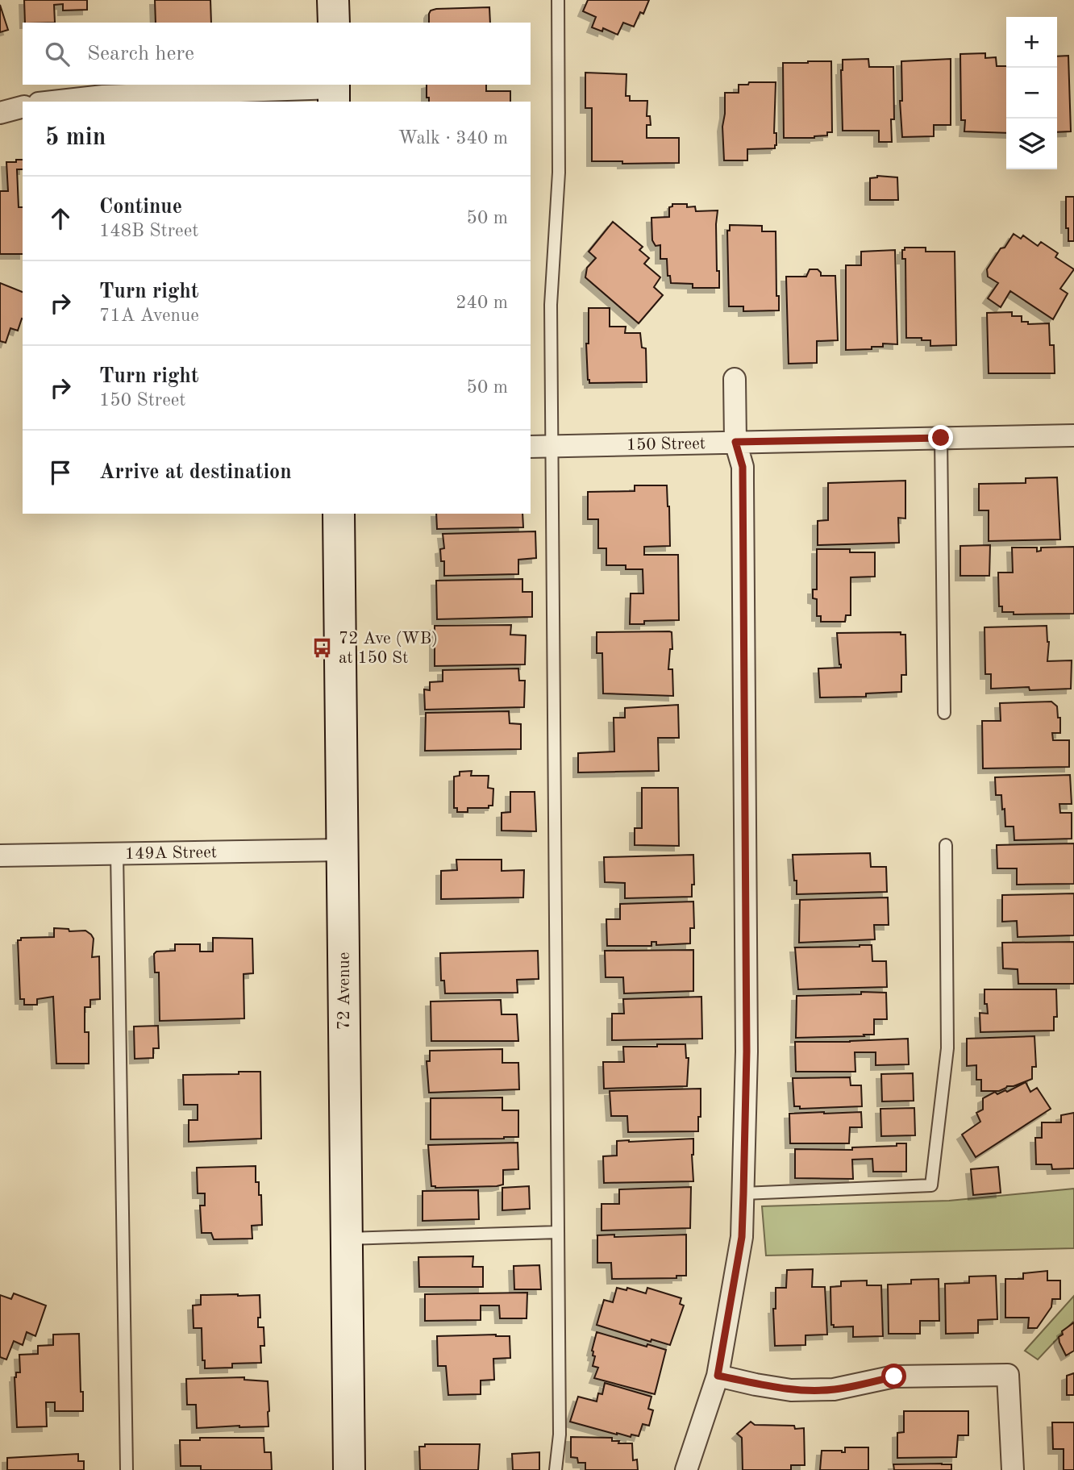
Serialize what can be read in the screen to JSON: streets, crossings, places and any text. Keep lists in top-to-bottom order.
{
  "streets": {
    "main road": ["72 Avenue"],
    "street": ["150 Street", "149A Street"]
  },
  "crossings": [
    ["149A Street", "72 Avenue"]
  ],
  "places": {
    "bus stop": ["72 Ave (WB) at 150 St"]
  },
  "page": {
    "map_buttons": ["+", "−"],
    "search": "Search here",
    "heading": ["5 min", "Walk · 340 m"],
    "list": [
      ["Continue", "148B Street", "50 m"],
      ["Turn right", "71A Avenue", "240 m"],
      ["Turn right", "150 Street", "50 m"],
      "Arrive at destination"
    ]
  }
}
